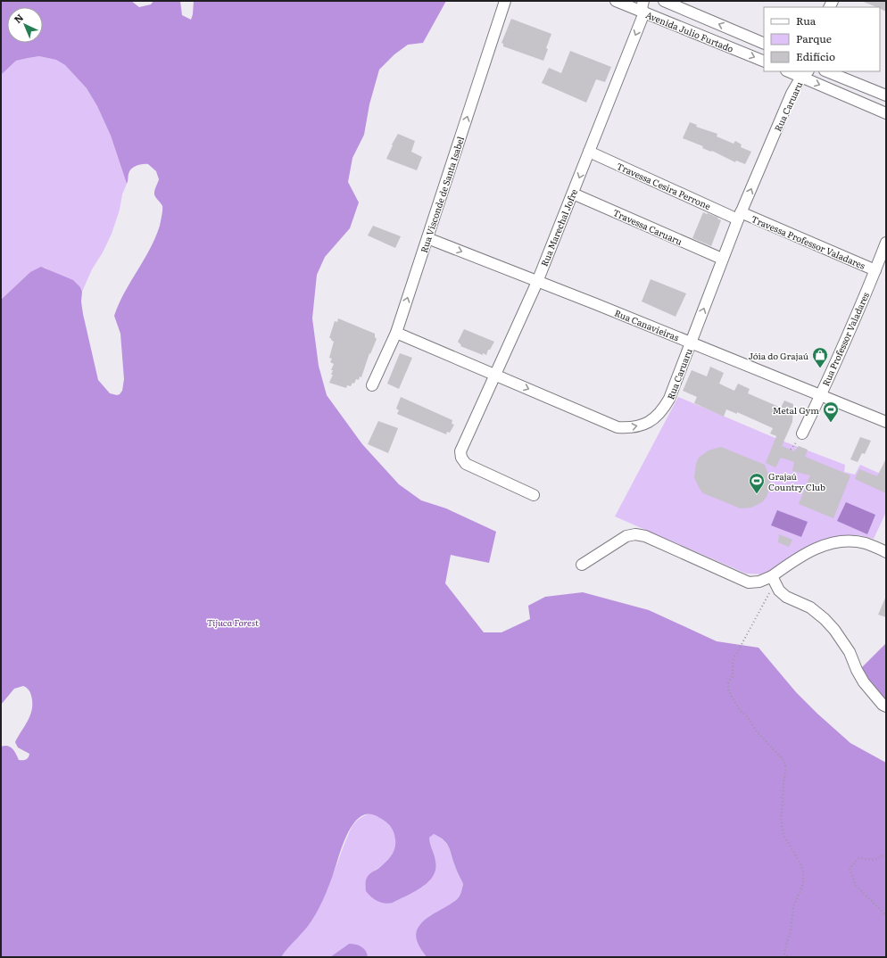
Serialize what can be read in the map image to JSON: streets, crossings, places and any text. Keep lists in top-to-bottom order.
{
  "streets": {
    "street": [
      "Avenida Julio Furtado",
      "Rua Caruaru",
      "Travessa Cesira Perrone",
      "Rua Visconde de Santa Isabel",
      "Travessa Caruaru",
      "Rua Marechal Jofre",
      "Travessa Professor Valadares",
      "Rua Canavieiras",
      "Rua Professor Valadares"
    ]
  },
  "crossings": [
    ["Avenida Julio Furtado", "Rua Marechal Jofre"],
    ["Rua Caruaru", "Travessa Cesira Perrone"],
    ["Rua Caruaru", "Rua Visconde de Santa Isabel"],
    ["Rua Caruaru", "Travessa Caruaru"],
    ["Rua Caruaru", "Rua Marechal Jofre"],
    ["Rua Caruaru", "Travessa Professor Valadares"],
    ["Rua Caruaru", "Rua Canavieiras"],
    ["Travessa Cesira Perrone", "Rua Marechal Jofre"],
    ["Travessa Cesira Perrone", "Travessa Professor Valadares"],
    ["Rua Visconde de Santa Isabel", "Rua Canavieiras"],
    ["Travessa Caruaru", "Rua Marechal Jofre"],
    ["Rua Marechal Jofre", "Rua Canavieiras"],
    ["Travessa Professor Valadares", "Rua Professor Valadares"],
    ["Rua Canavieiras", "Rua Professor Valadares"]
  ],
  "one_way": ["Rua Visconde de Santa Isabel"],
  "parks": ["Tijuca Forest"],
  "places": {
    "shop": ["Jóia do Grajaú"],
    "sports": ["Metal Gym", "Grajaú Country Club"]
  },
  "legend": ["Rua", "Parque", "Edifício"],
  "north": "top left"
}
